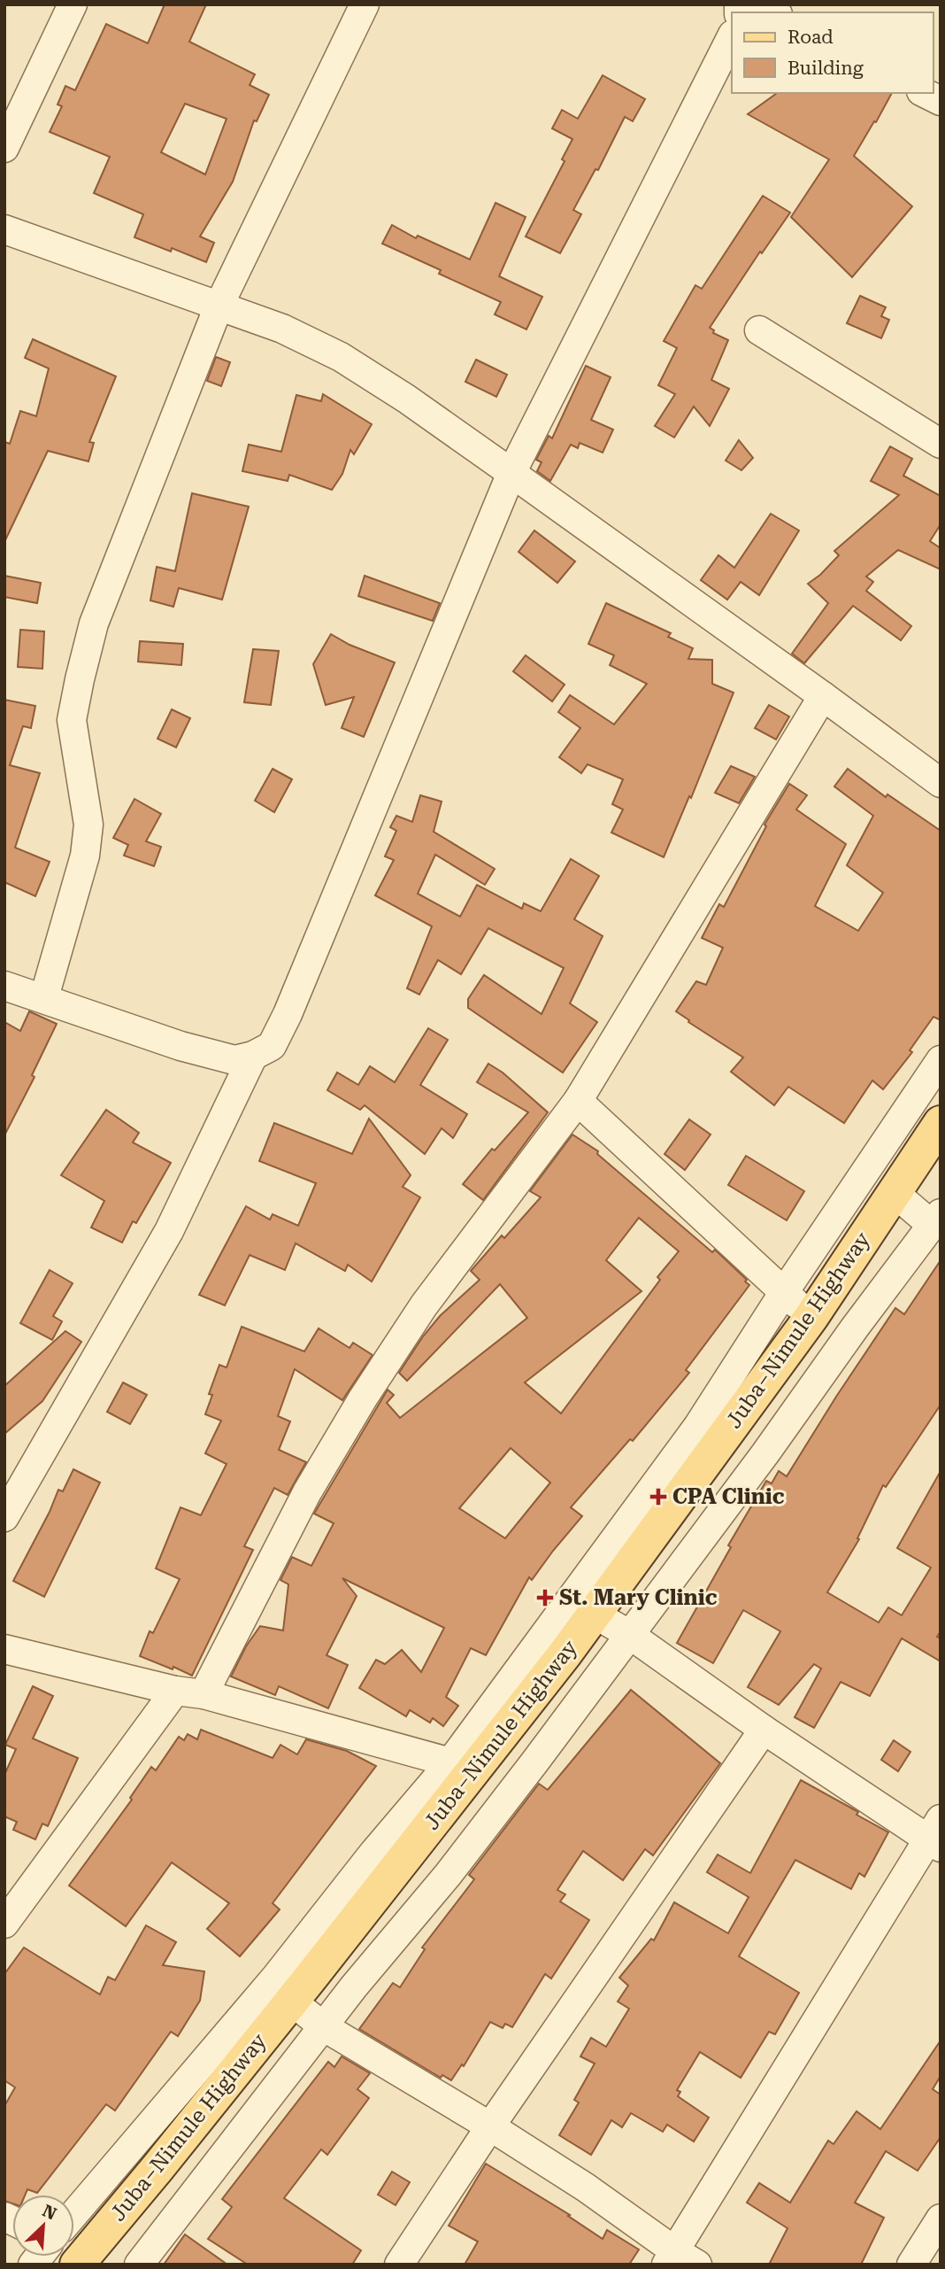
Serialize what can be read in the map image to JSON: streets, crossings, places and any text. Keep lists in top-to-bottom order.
{
  "streets": {
    "main road": ["Juba–Nimule Highway"]
  },
  "places": {
    "health": ["CPA Clinic", "St. Mary Clinic"]
  },
  "legend": ["Road", "Building"],
  "north": "top right"
}
